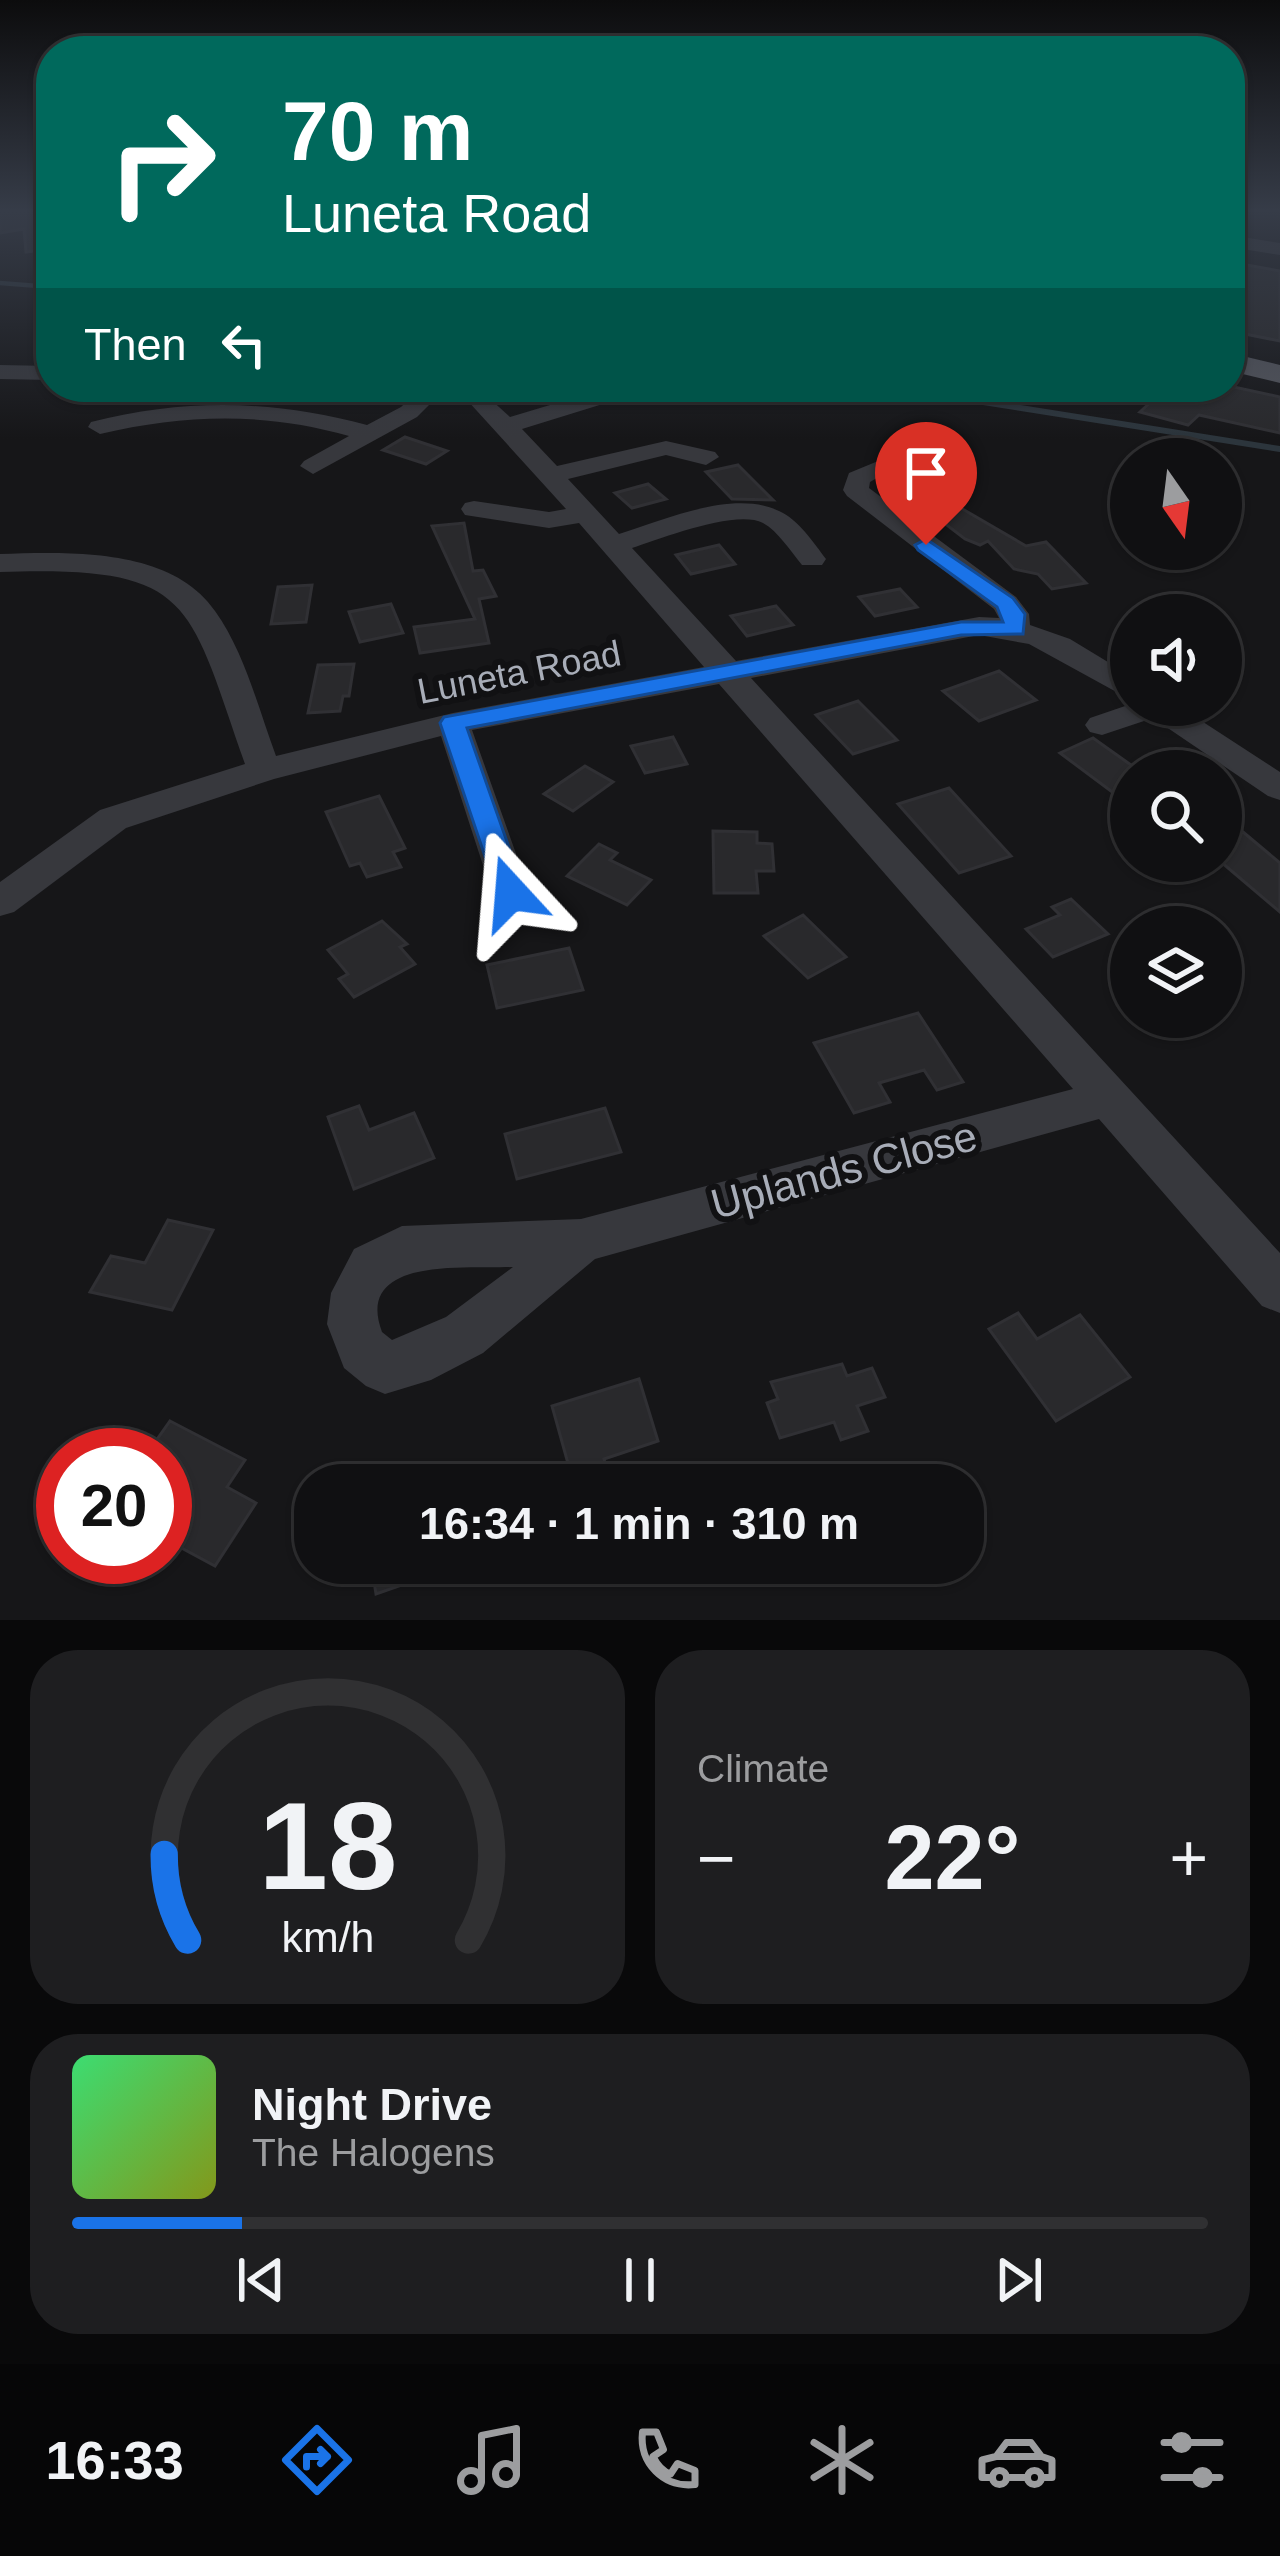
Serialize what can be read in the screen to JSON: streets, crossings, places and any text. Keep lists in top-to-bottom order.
{
  "streets": {
    "street": ["Luneta Road", "Uplands Close"]
  },
  "north": "bottom",
  "page": {
    "turn": ["70 m", "Luneta Road"],
    "then": "Then",
    "limit": "20",
    "trip": "16:34 · 1 min · 310 m",
    "tile": "Climate",
    "heat": ["−", "22°", "+"],
    "song": ["Night Drive", "The Halogens"],
    "tabs": "16:33",
    "gauge": ["18", "km/h"]
  }
}
